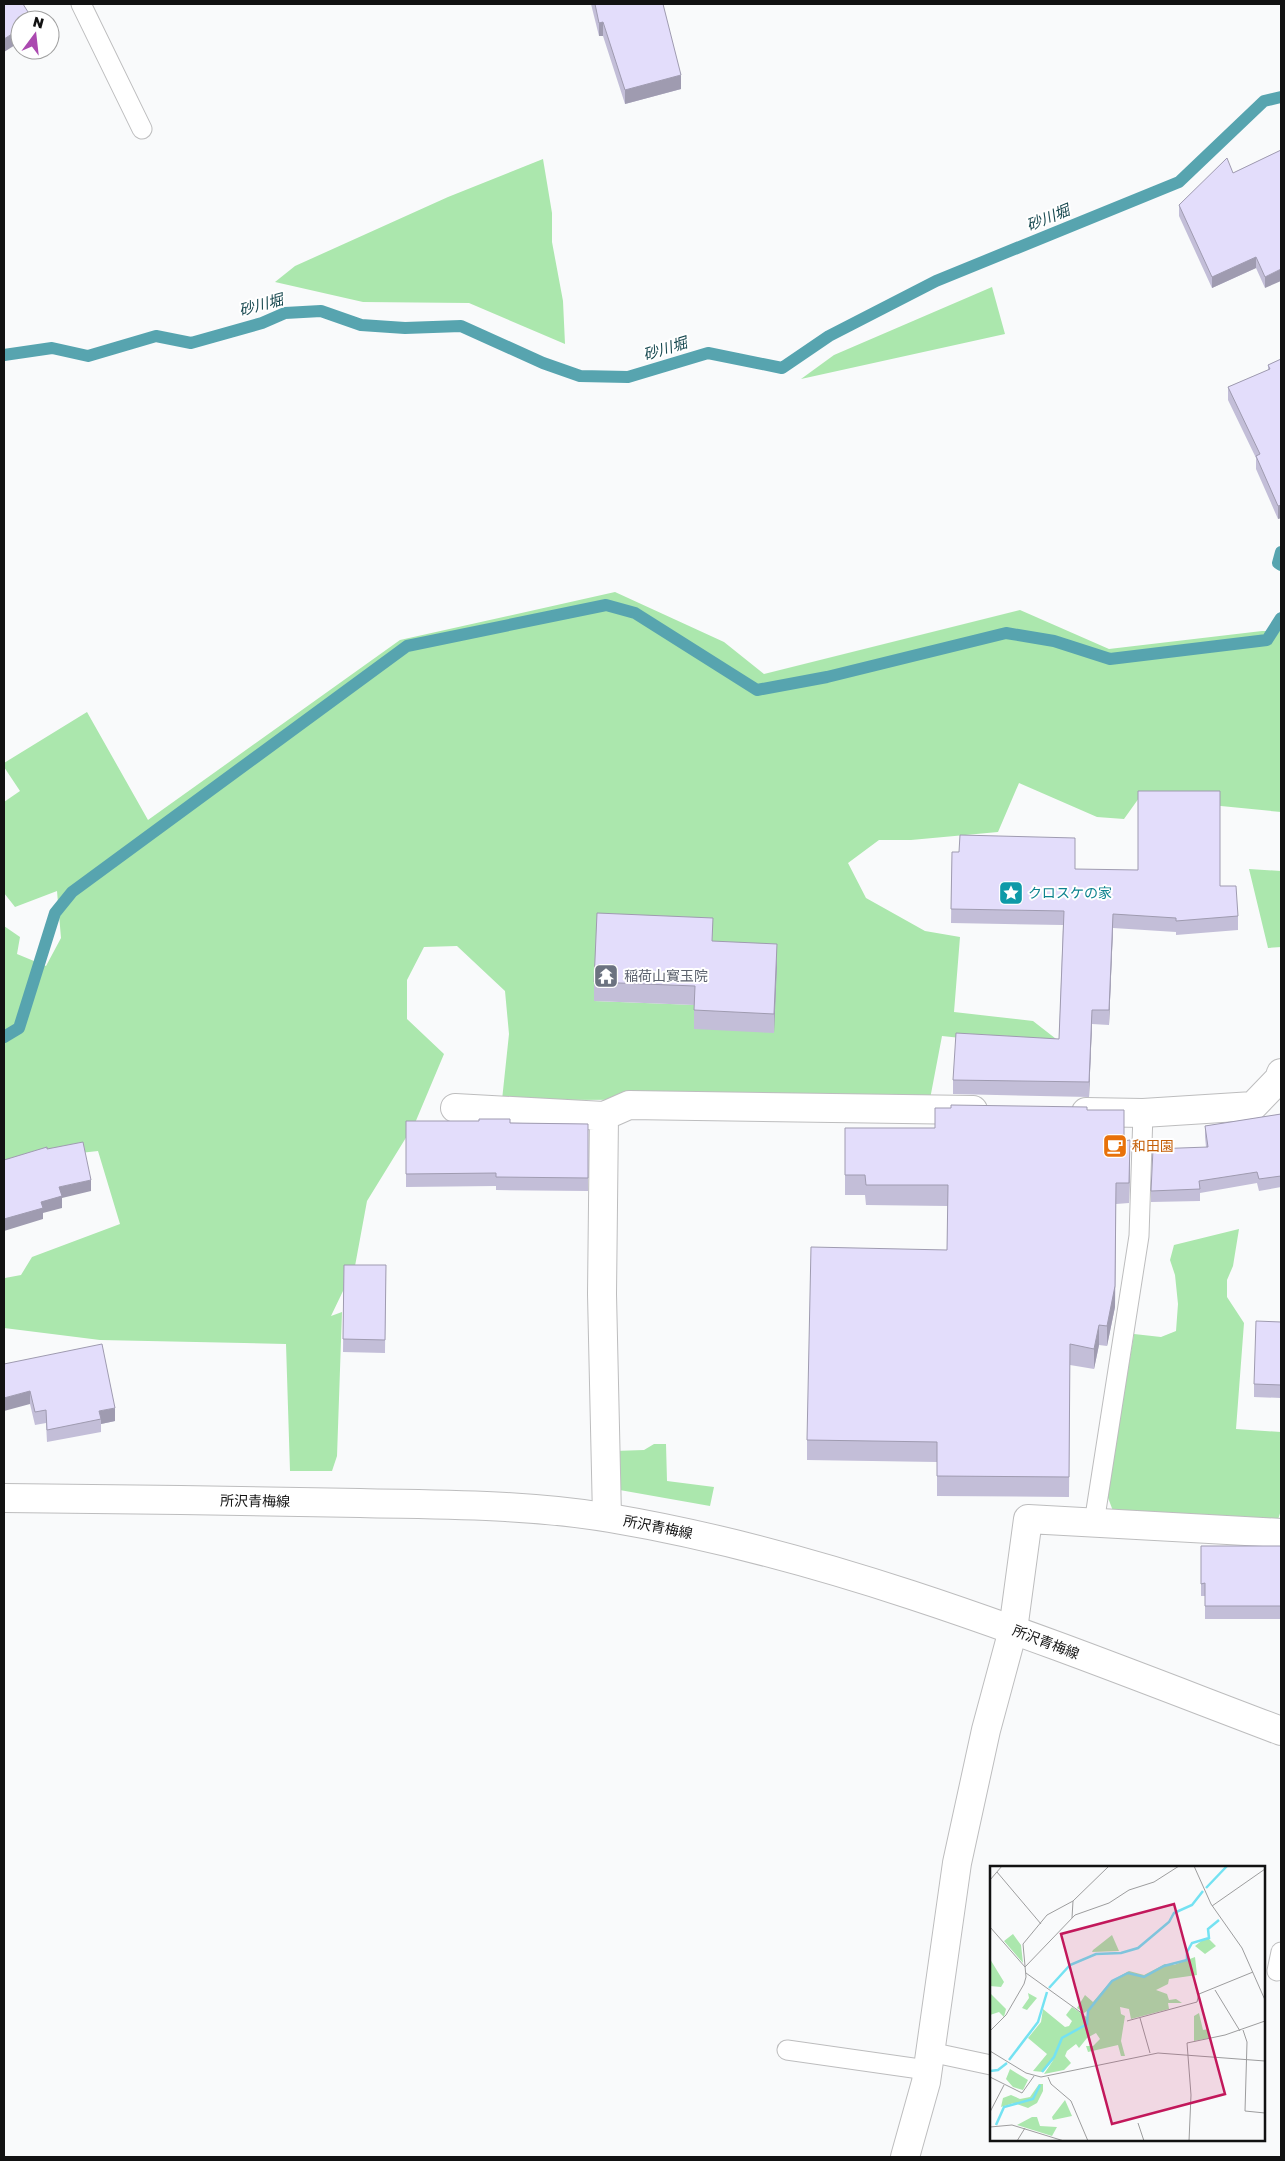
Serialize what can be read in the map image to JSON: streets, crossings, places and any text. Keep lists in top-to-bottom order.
{
  "streets": {
    "street": ["所沢青梅線"]
  },
  "water": ["砂川堀"],
  "places": {
    "place": ["クロスケの家"],
    "temple": ["稲荷山寳玉院"],
    "cafe": ["和田園"]
  },
  "north": "top"
}
